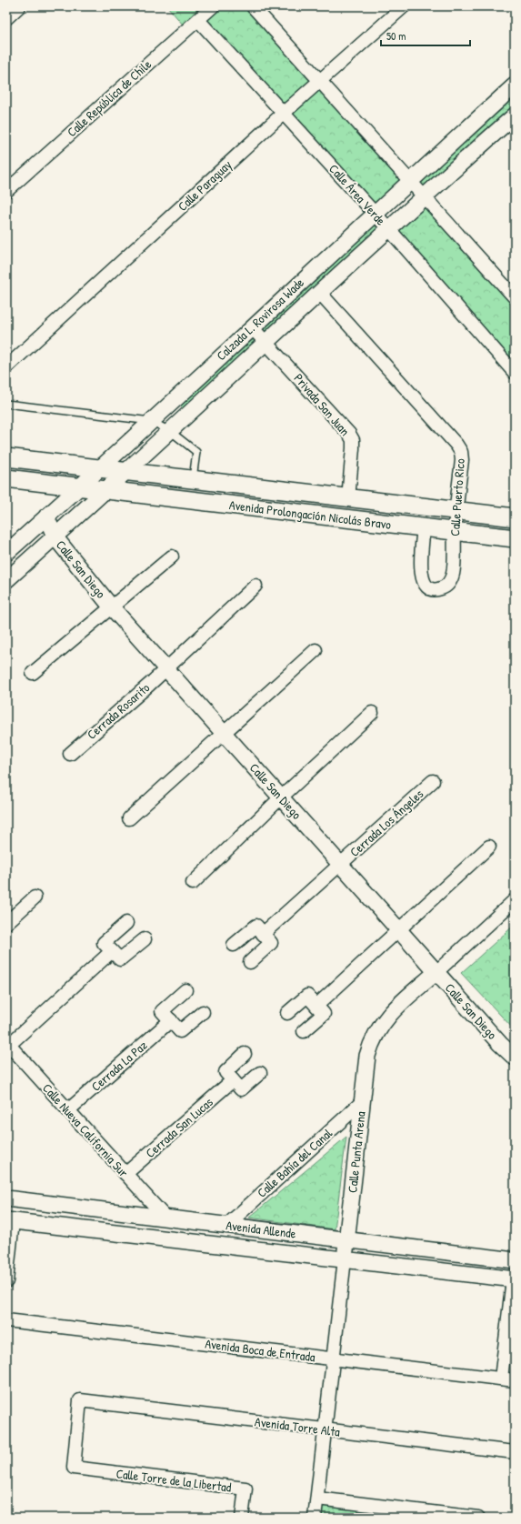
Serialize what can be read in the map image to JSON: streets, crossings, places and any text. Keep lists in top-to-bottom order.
{
  "streets": {
    "main road": ["Avenida Prolongación Nicolás Bravo"],
    "street": [
      "Calle República de Chile",
      "Calle Paraguay",
      "Calle Área Verde",
      "Calzada L. Rovirosa Wade",
      "Privada San Juan",
      "Calle Puerto Rico",
      "Calle San Diego",
      "Cerrada Rosarito",
      "Cerrada Los Ángeles",
      "Cerrada La Paz",
      "Cerrada San Lucas",
      "Calle Nueva California Sur",
      "Calle Punta Arena",
      "Calle Bahía del Canal",
      "Avenida Allende",
      "Avenida Boca de Entrada",
      "Avenida Torre Alta",
      "Calle Torre de la Libertad"
    ]
  },
  "crossings": [
    ["Calle República de Chile", "Calle Área Verde"],
    ["Calle Paraguay", "Calle Área Verde"],
    ["Calle Área Verde", "Calzada L. Rovirosa Wade"],
    ["Calzada L. Rovirosa Wade", "Privada San Juan"],
    ["Calzada L. Rovirosa Wade", "Calle Puerto Rico"],
    ["Calzada L. Rovirosa Wade", "Avenida Prolongación Nicolás Bravo"],
    ["Calzada L. Rovirosa Wade", "Calle San Diego"],
    ["Privada San Juan", "Avenida Prolongación Nicolás Bravo"],
    ["Calle Puerto Rico", "Avenida Prolongación Nicolás Bravo"],
    ["Calle San Diego", "Cerrada Rosarito"],
    ["Calle San Diego", "Cerrada Los Ángeles"],
    ["Calle San Diego", "Calle Punta Arena"],
    ["Cerrada La Paz", "Calle Nueva California Sur"],
    ["Cerrada San Lucas", "Calle Nueva California Sur"],
    ["Calle Nueva California Sur", "Avenida Allende"],
    ["Calle Punta Arena", "Calle Bahía del Canal"],
    ["Calle Punta Arena", "Avenida Allende"],
    ["Calle Punta Arena", "Avenida Boca de Entrada"],
    ["Calle Punta Arena", "Avenida Torre Alta"],
    ["Calle Bahía del Canal", "Avenida Allende"],
    ["Avenida Torre Alta", "Calle Torre de la Libertad"]
  ],
  "scale_bar": "50 m"
}
